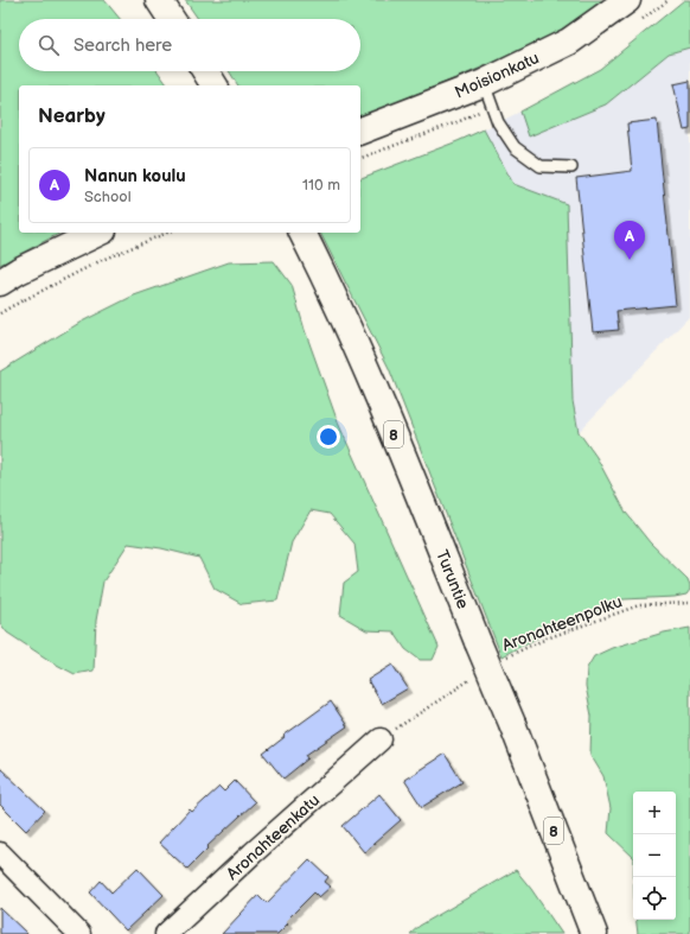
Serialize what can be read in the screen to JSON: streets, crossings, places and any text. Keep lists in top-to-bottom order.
{
  "streets": {
    "main road": ["Moisionkatu", "8", "Turuntie"],
    "street": ["Aronahteenkatu"],
    "path": ["Aronahteenpolku"]
  },
  "page": {
    "search": "Search here",
    "heading": "Nearby",
    "list": [
      {
        "mark": "A",
        "name": "Nanun koulu",
        "note": "School",
        "value": "110 m"
      }
    ],
    "pins": "A",
    "map_buttons": ["+", "−"]
  }
}
